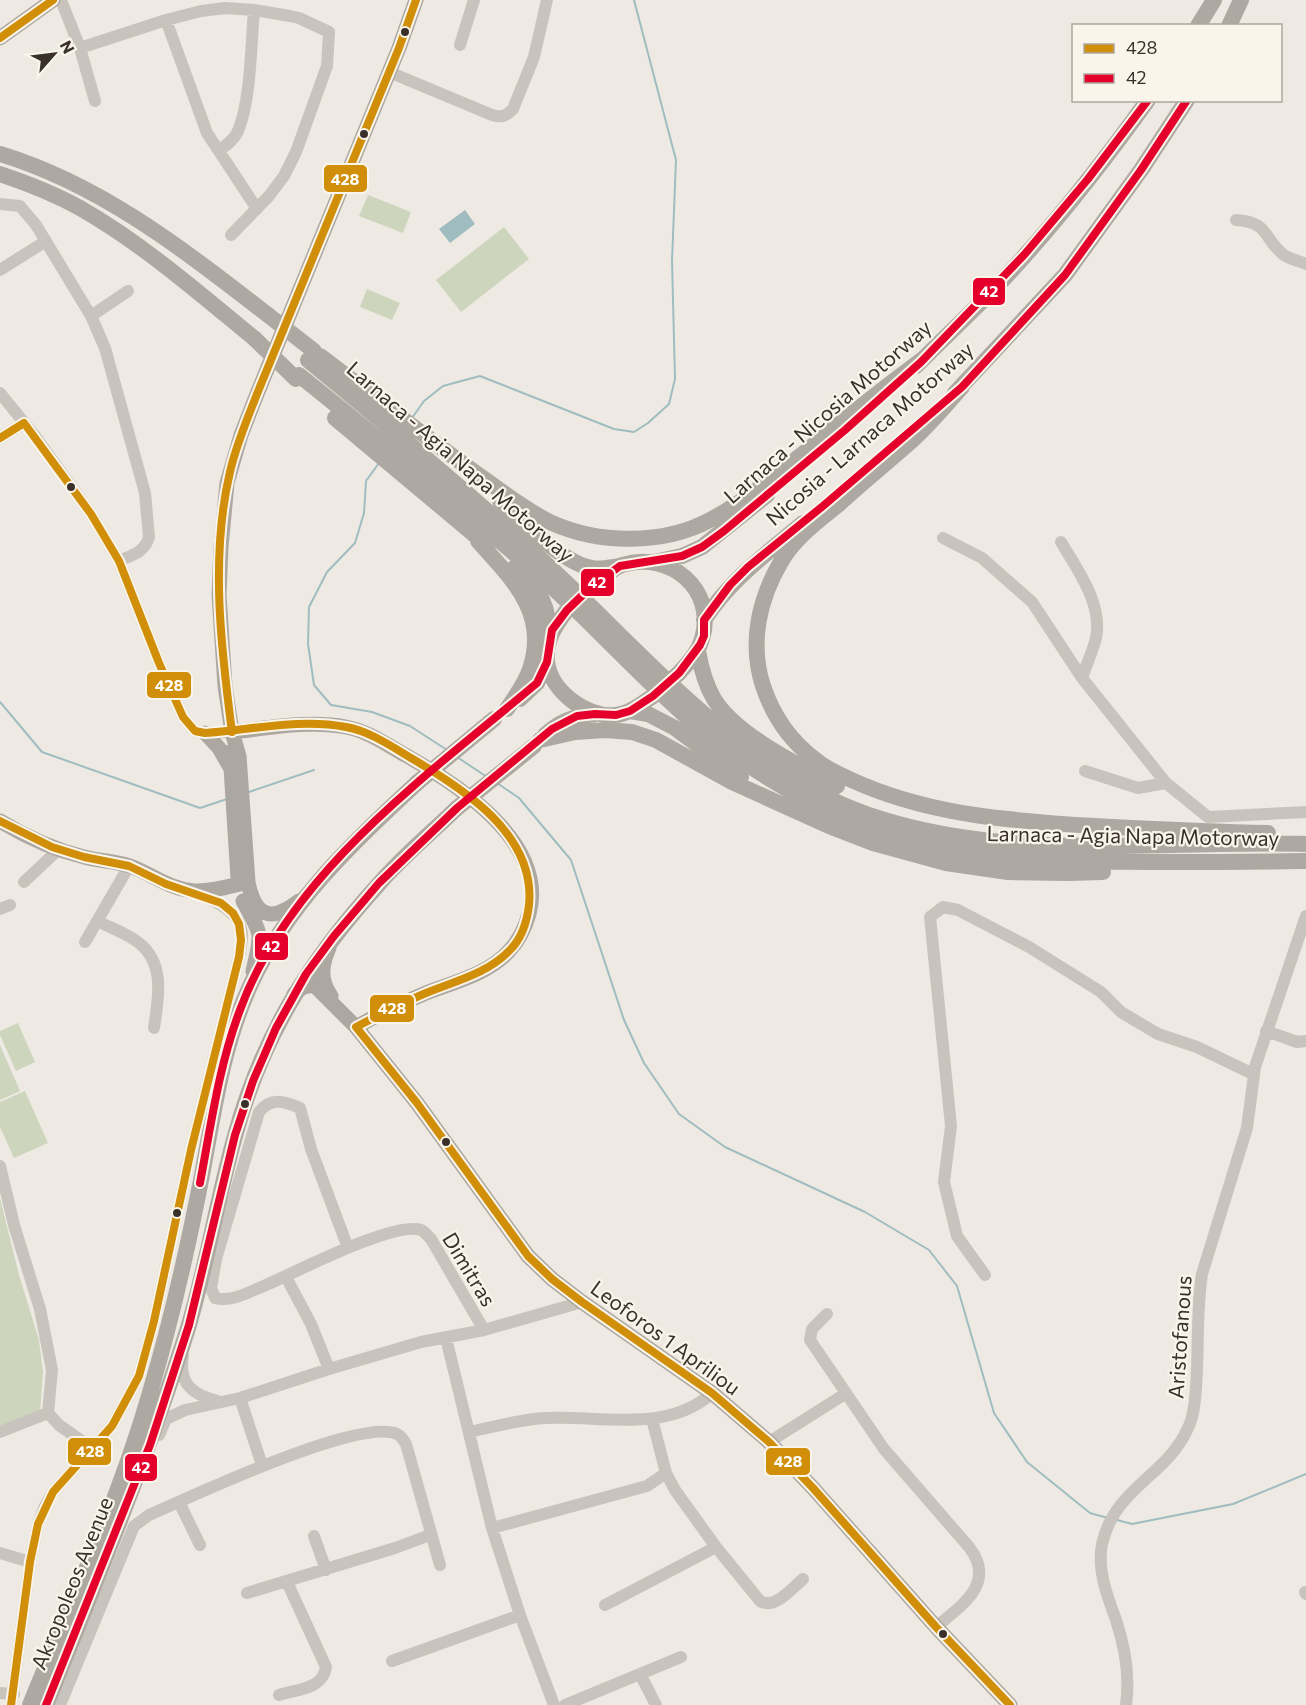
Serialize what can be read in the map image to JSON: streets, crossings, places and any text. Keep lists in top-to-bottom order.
{
  "streets": {
    "highway": [
      "Larnaca - Nicosia Motorway",
      "Nicosia - Larnaca Motorway",
      "Larnaca - Agia Napa Motorway",
      "Akropoleos Avenue"
    ],
    "main road": ["Leoforos 1 Apriliou"],
    "street": ["Dimitras", "Aristofanous"]
  },
  "crossings": [
    ["Larnaca - Nicosia Motorway", "Nicosia - Larnaca Motorway"],
    ["Larnaca - Nicosia Motorway", "Akropoleos Avenue"],
    ["Nicosia - Larnaca Motorway", "Akropoleos Avenue"],
    ["Leoforos 1 Apriliou", "Akropoleos Avenue"]
  ],
  "lines": ["transit line 428", "transit line 42"],
  "legend": ["428", "42"],
  "north": "top right"
}
